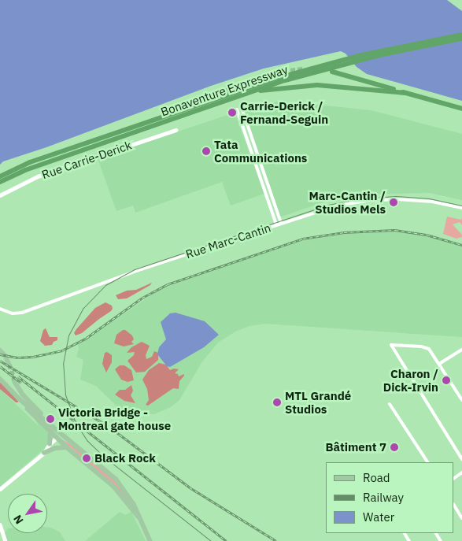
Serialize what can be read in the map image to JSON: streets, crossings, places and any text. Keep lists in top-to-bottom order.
{
  "streets": {
    "highway": ["Bonaventure Expressway"],
    "street": ["Rue Carrie-Derick", "Rue Marc-Cantin"]
  },
  "places": [
    "Carrie-Derick / Fernand-Seguin",
    "Tata Communications",
    "Marc-Cantin / Studios Mels",
    "Charon / Dick-Irvin",
    "MTL Grandé Studios",
    "Victoria Bridge - Montreal gate house",
    "Bâtiment 7",
    "Black Rock"
  ],
  "legend": ["Road", "Railway", "Water"],
  "north": "bottom left"
}
